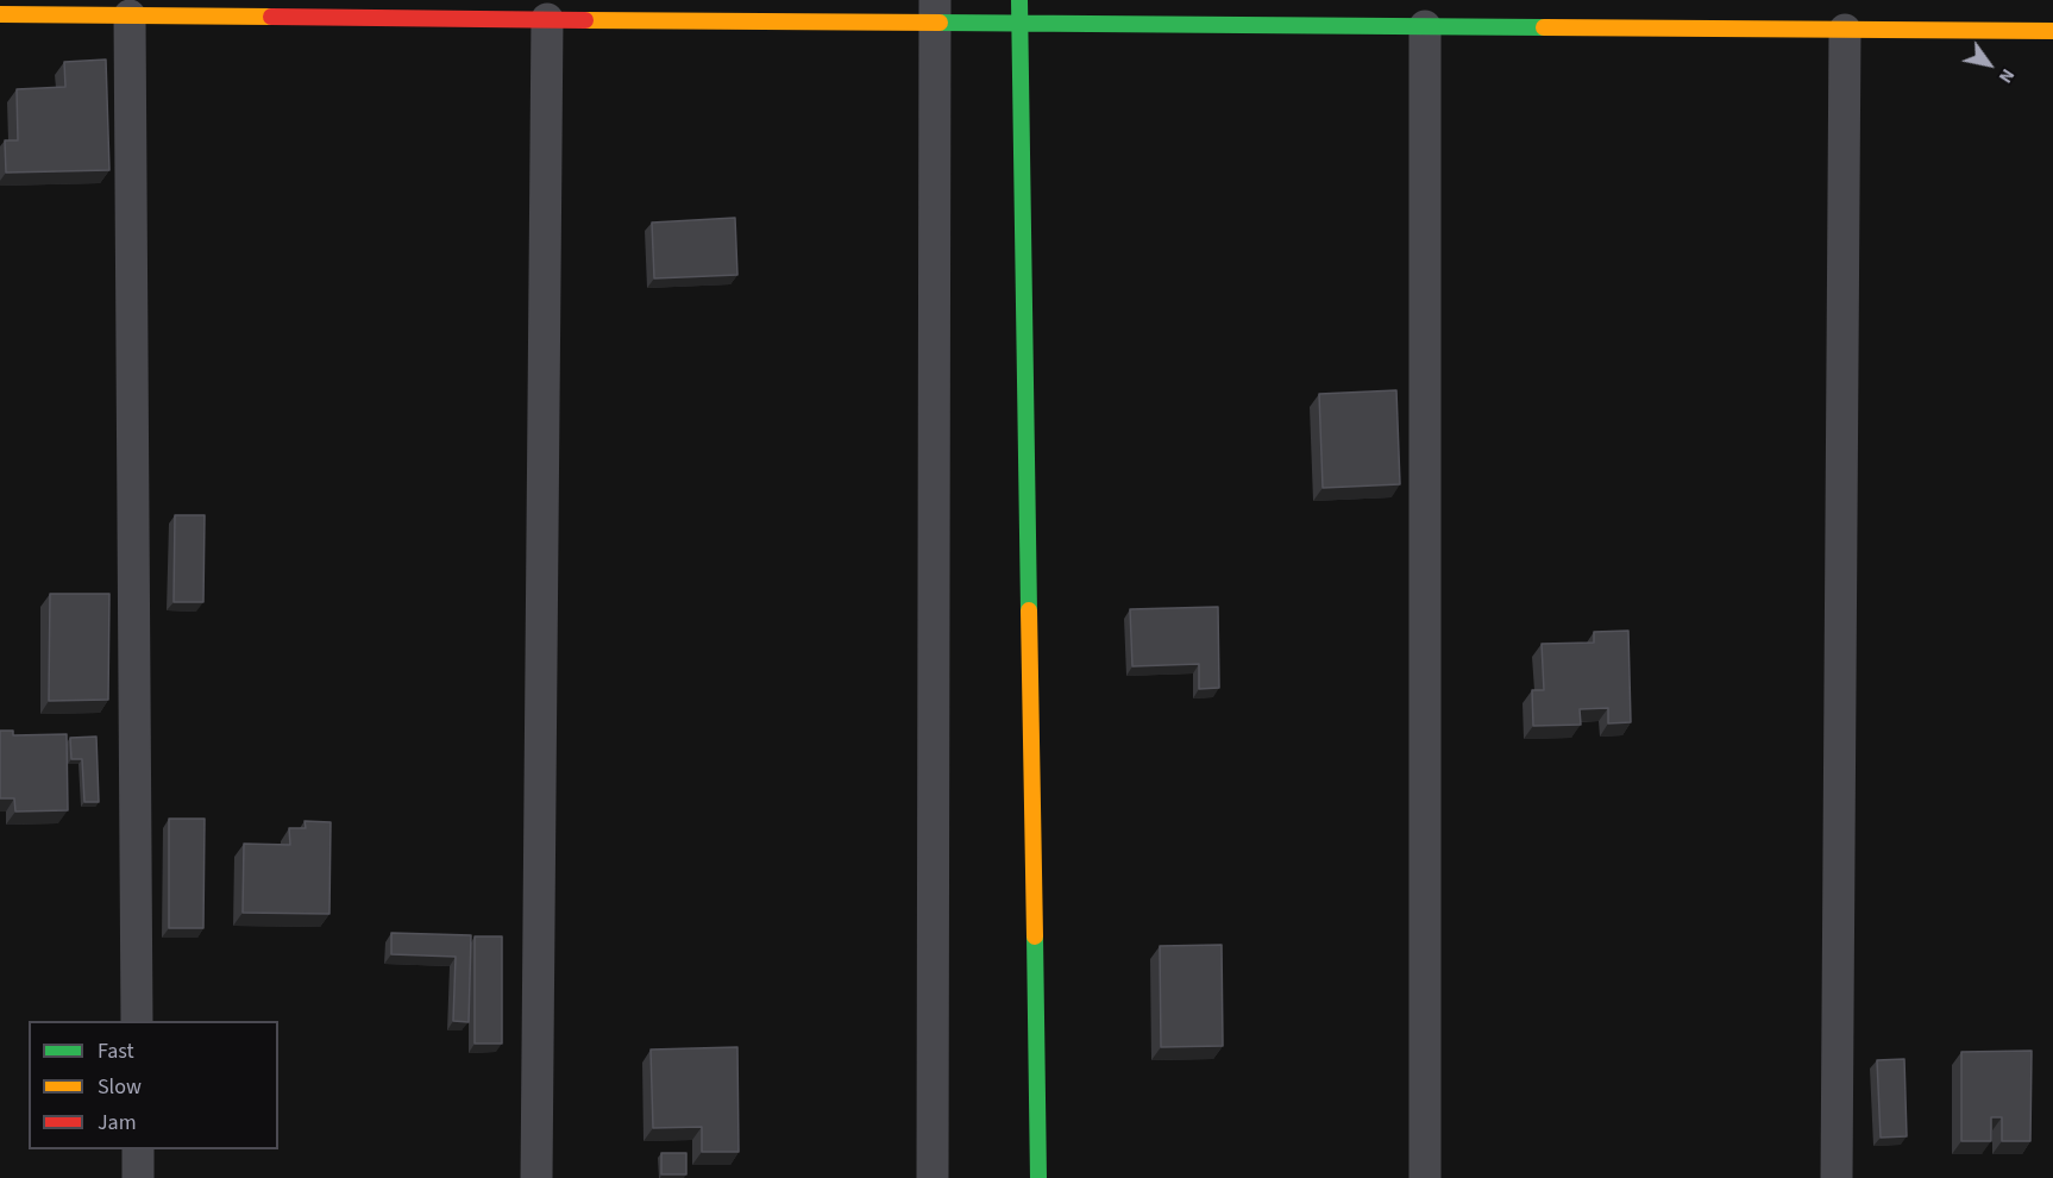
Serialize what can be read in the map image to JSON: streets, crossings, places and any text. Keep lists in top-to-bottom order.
{
  "legend": ["Fast", "Slow", "Jam"],
  "north": "bottom right"
}
